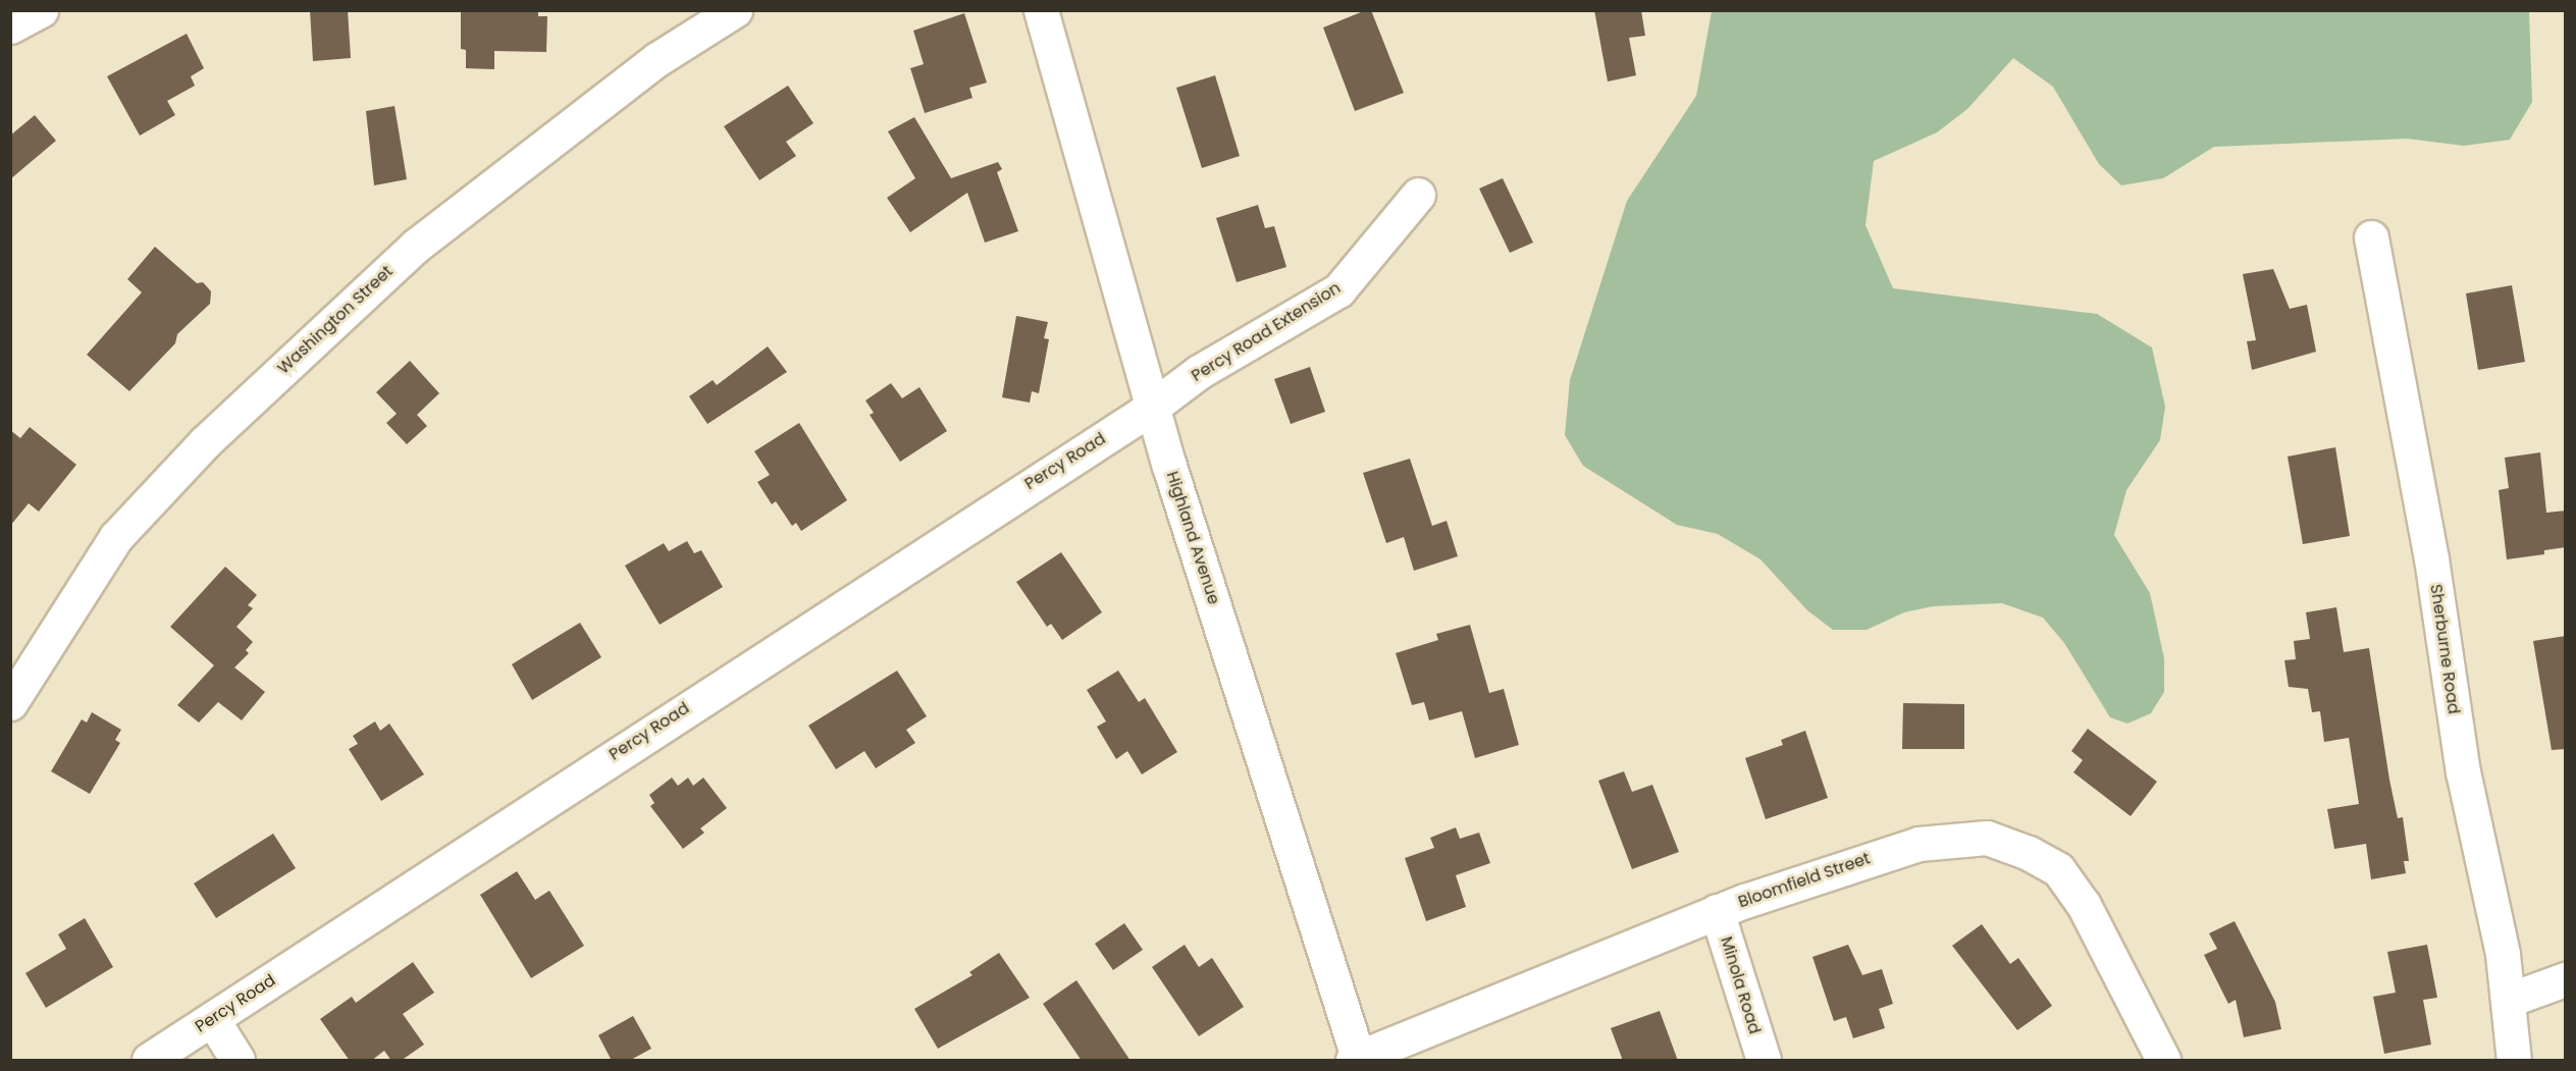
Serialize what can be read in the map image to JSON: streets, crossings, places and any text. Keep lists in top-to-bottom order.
{
  "streets": {
    "street": [
      "Washington Street",
      "Percy Road Extension",
      "Percy Road",
      "Highland Avenue",
      "Sherburne Road",
      "Bloomfield Street",
      "Minola Road"
    ]
  },
  "crossings": [
    ["Percy Road Extension", "Percy Road"],
    ["Percy Road Extension", "Highland Avenue"],
    ["Percy Road", "Highland Avenue"],
    ["Highland Avenue", "Bloomfield Street"],
    ["Bloomfield Street", "Minola Road"]
  ]
}
